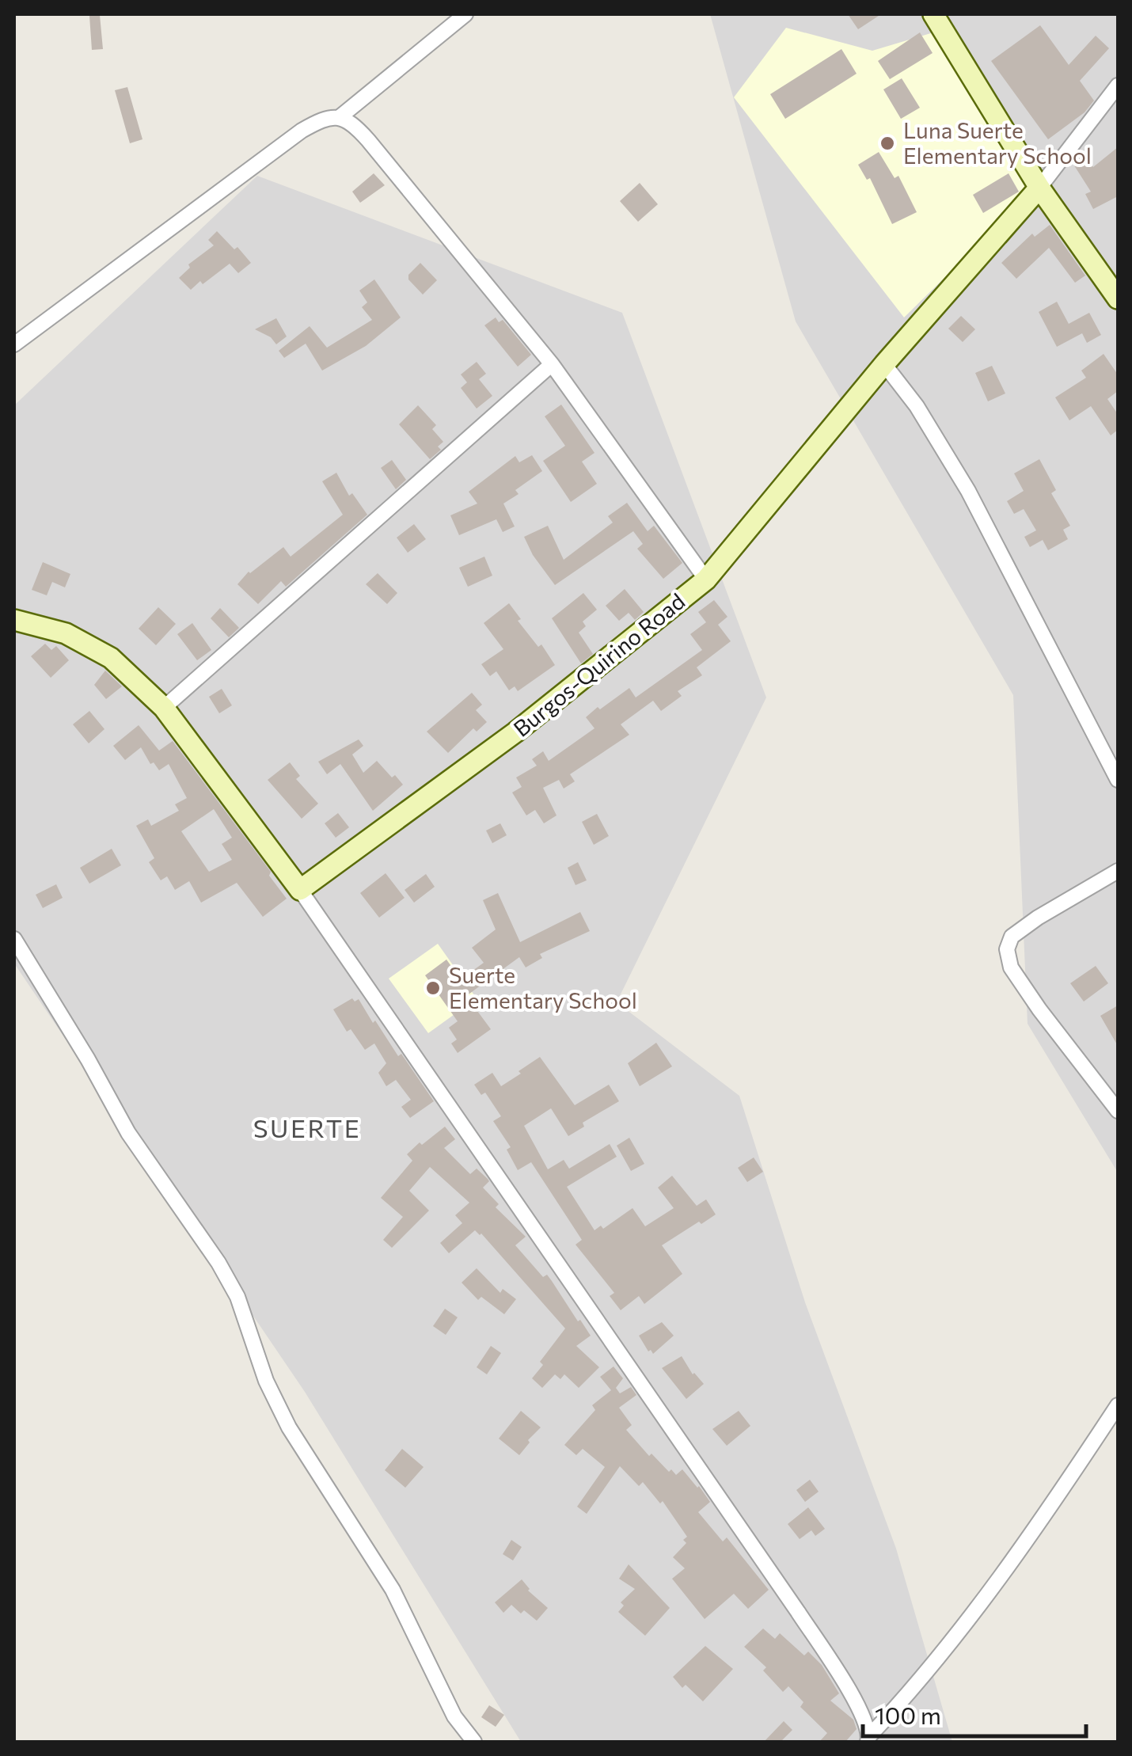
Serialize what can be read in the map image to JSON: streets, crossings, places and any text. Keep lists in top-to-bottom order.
{
  "streets": {
    "street": ["Burgos-Quirino Road"]
  },
  "districts": ["SUERTE"],
  "places": ["Luna Suerte Elementary School", "Suerte Elementary School"],
  "scale_bar": "100 m"
}
